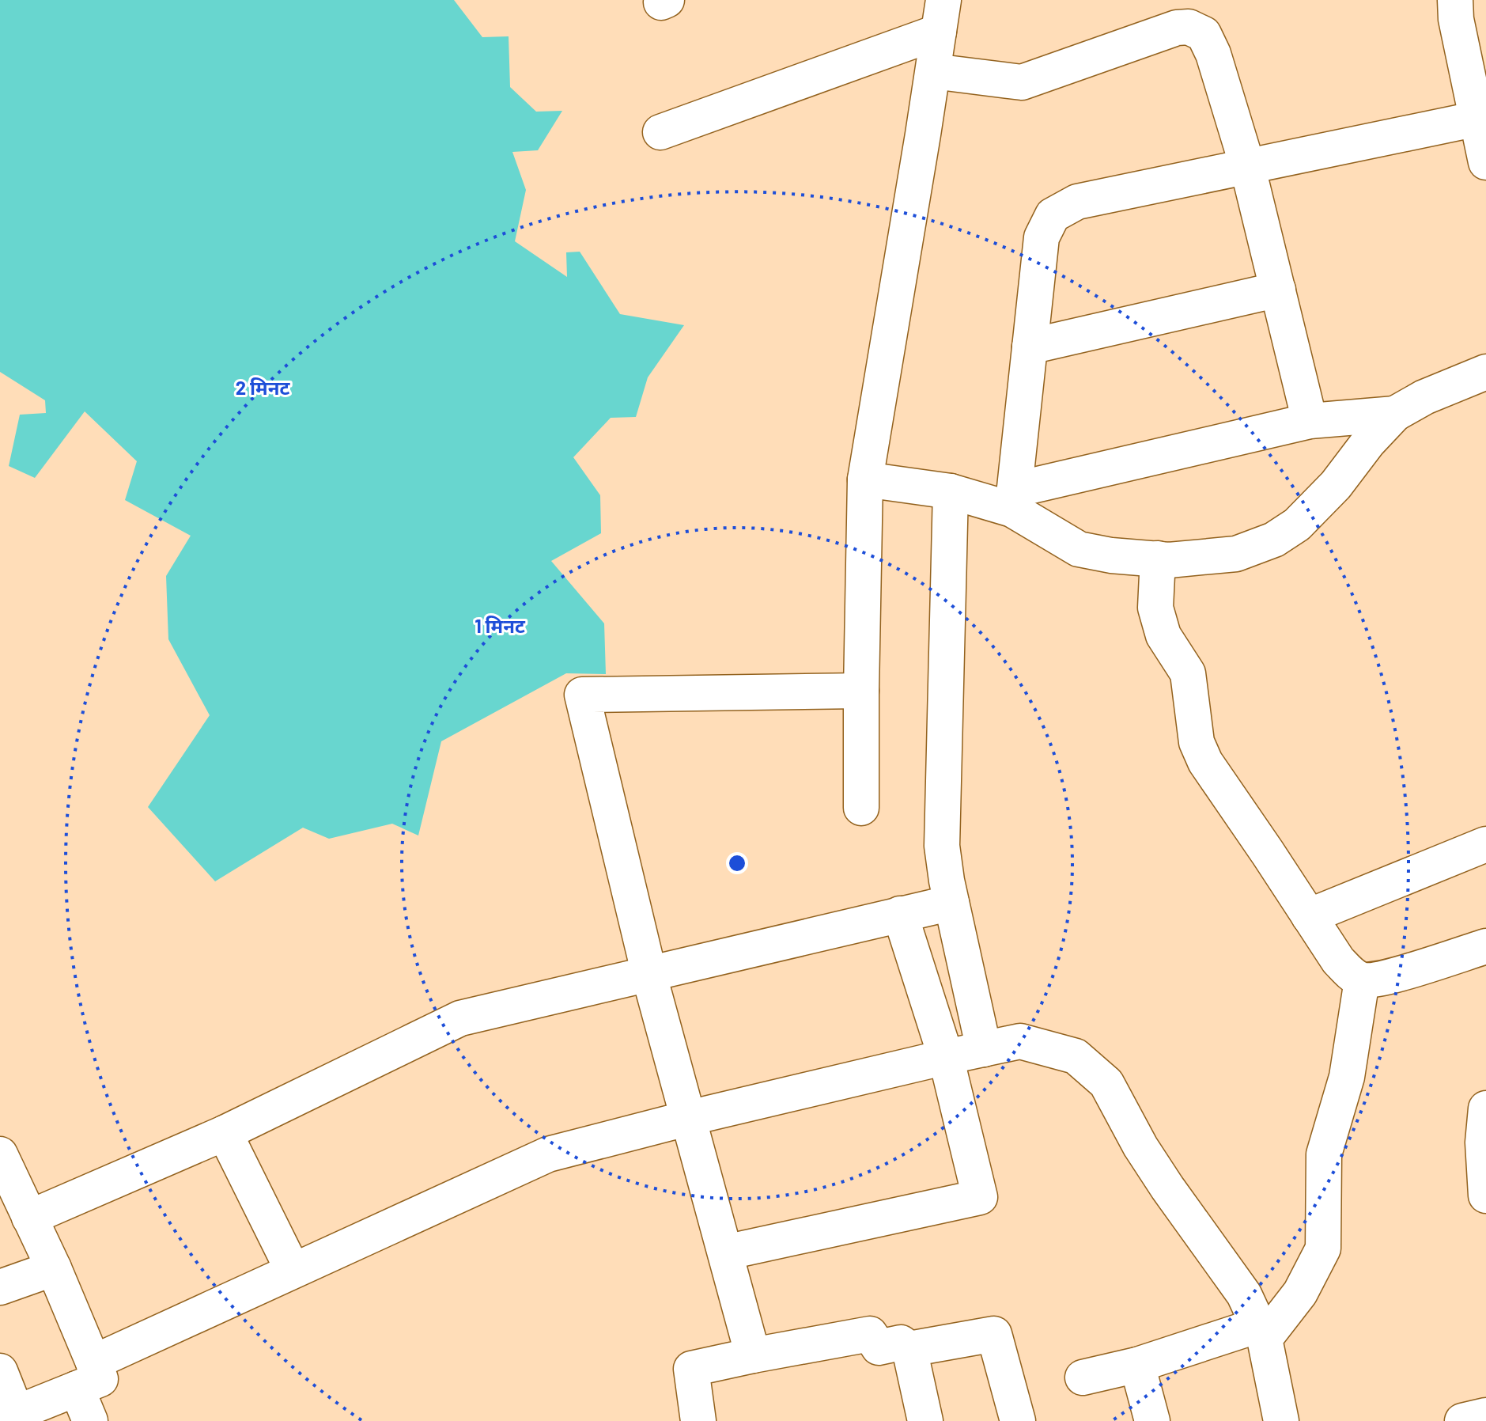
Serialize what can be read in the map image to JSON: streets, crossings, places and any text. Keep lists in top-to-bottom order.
{
  "rings": ["2 मिनट", "1 मिनट"]
}
